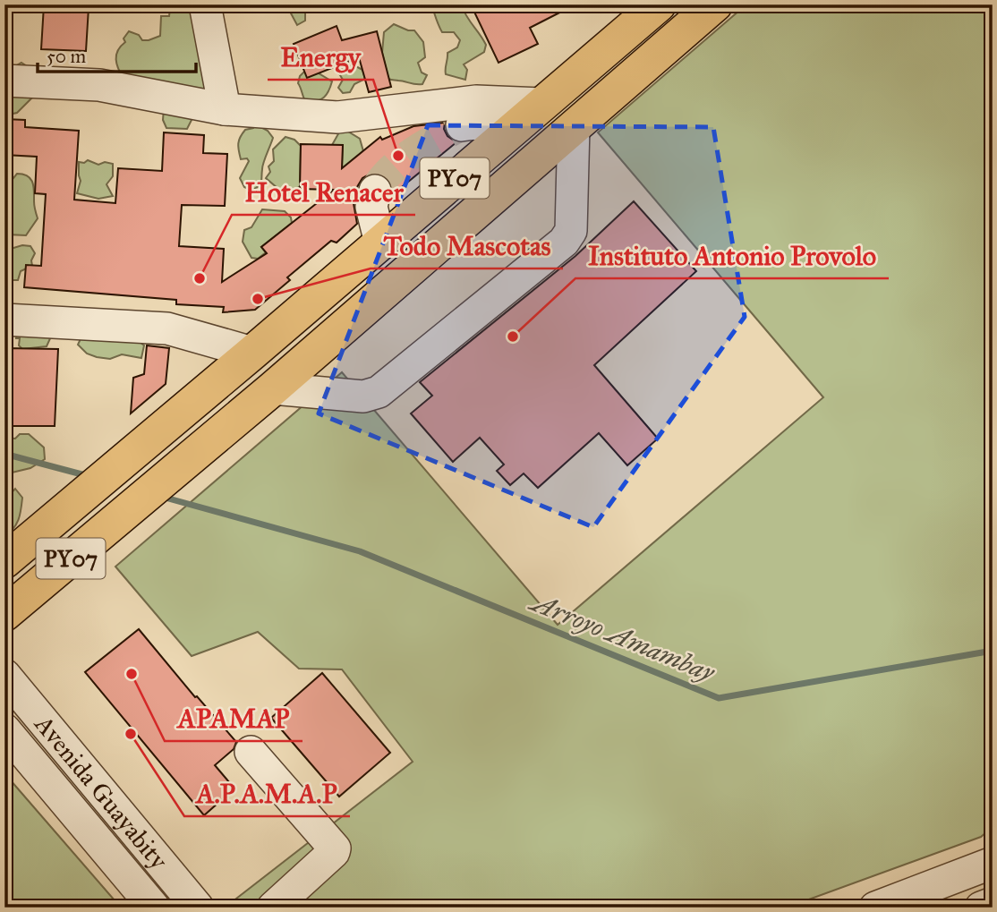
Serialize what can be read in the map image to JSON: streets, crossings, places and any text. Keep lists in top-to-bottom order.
{
  "streets": {
    "main road": ["PY07"],
    "street": ["Avenida Guayabity"]
  },
  "water": ["Arroyo Amambay"],
  "places": [
    "Energy",
    "Hotel Renacer",
    "Todo Mascotas",
    "Instituto Antonio Provolo",
    "APAMAP",
    "A.P.A.M.A.P"
  ],
  "scale_bar": "50 m"
}
